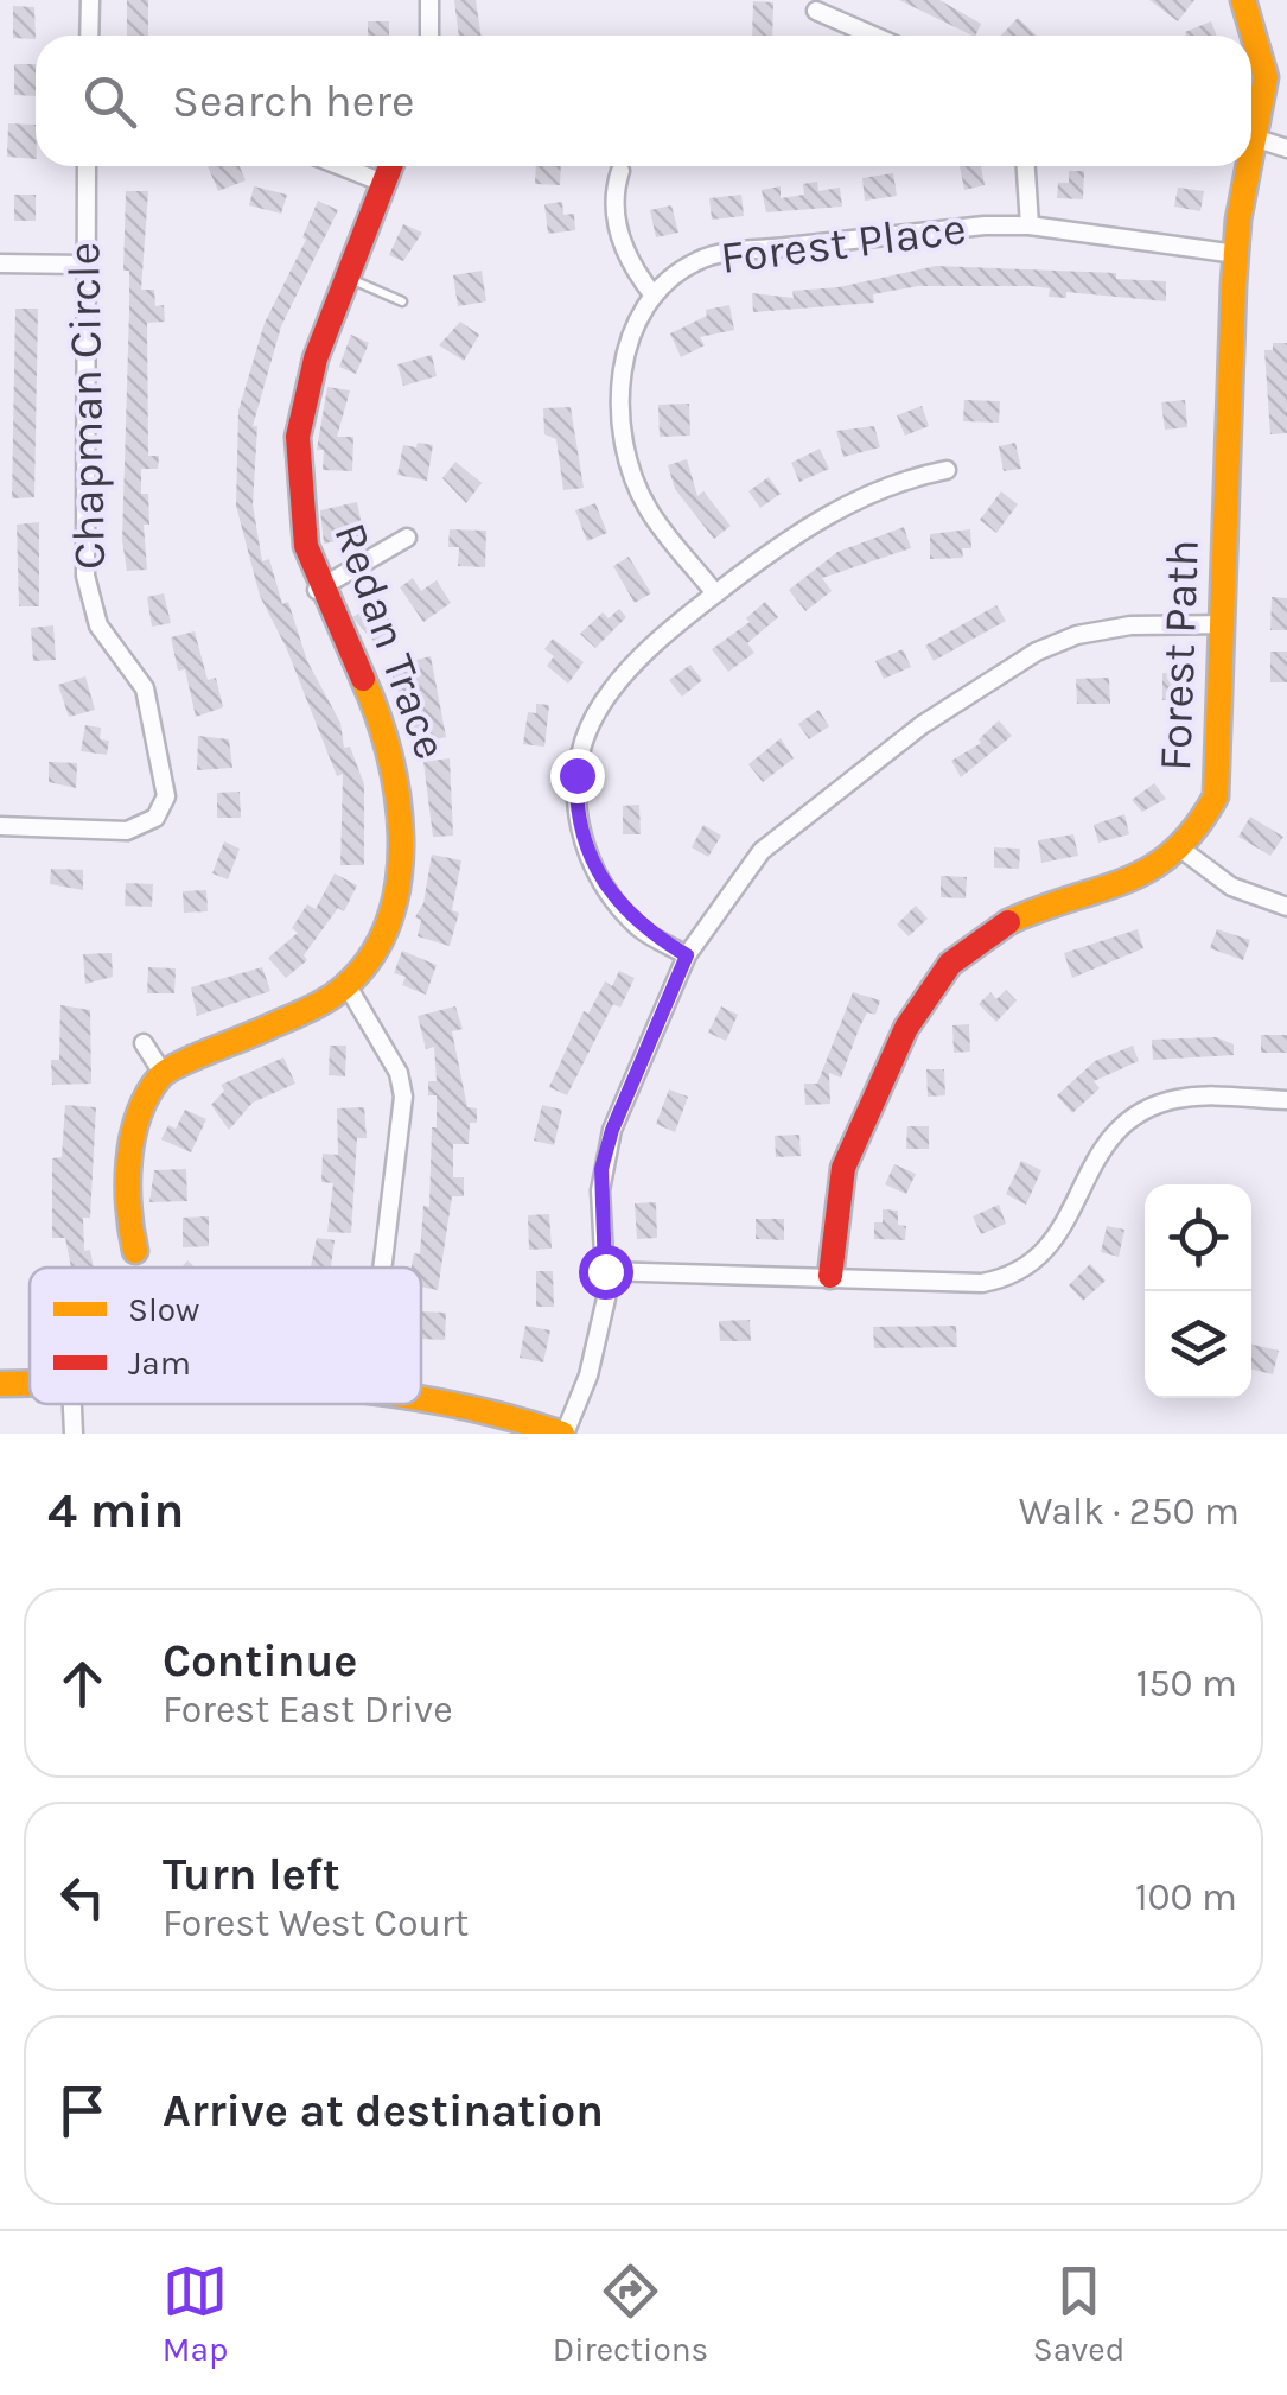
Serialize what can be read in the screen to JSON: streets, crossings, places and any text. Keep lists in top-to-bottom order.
{
  "streets": {
    "street": [
      "Forest Place",
      "Chapman Circle",
      "Redan Trace",
      "Forest Path"
    ]
  },
  "crossings": [
    ["Forest Place", "Forest Path"]
  ],
  "legend": ["Slow", "Jam"],
  "page": {
    "search": "Search here",
    "heading": ["4 min", "Walk · 250 m"],
    "list": [
      ["Continue", "Forest East Drive", "150 m"],
      ["Turn left", "Forest West Court", "100 m"],
      "Arrive at destination"
    ],
    "nav": ["Map", "Directions", "Saved"]
  }
}
